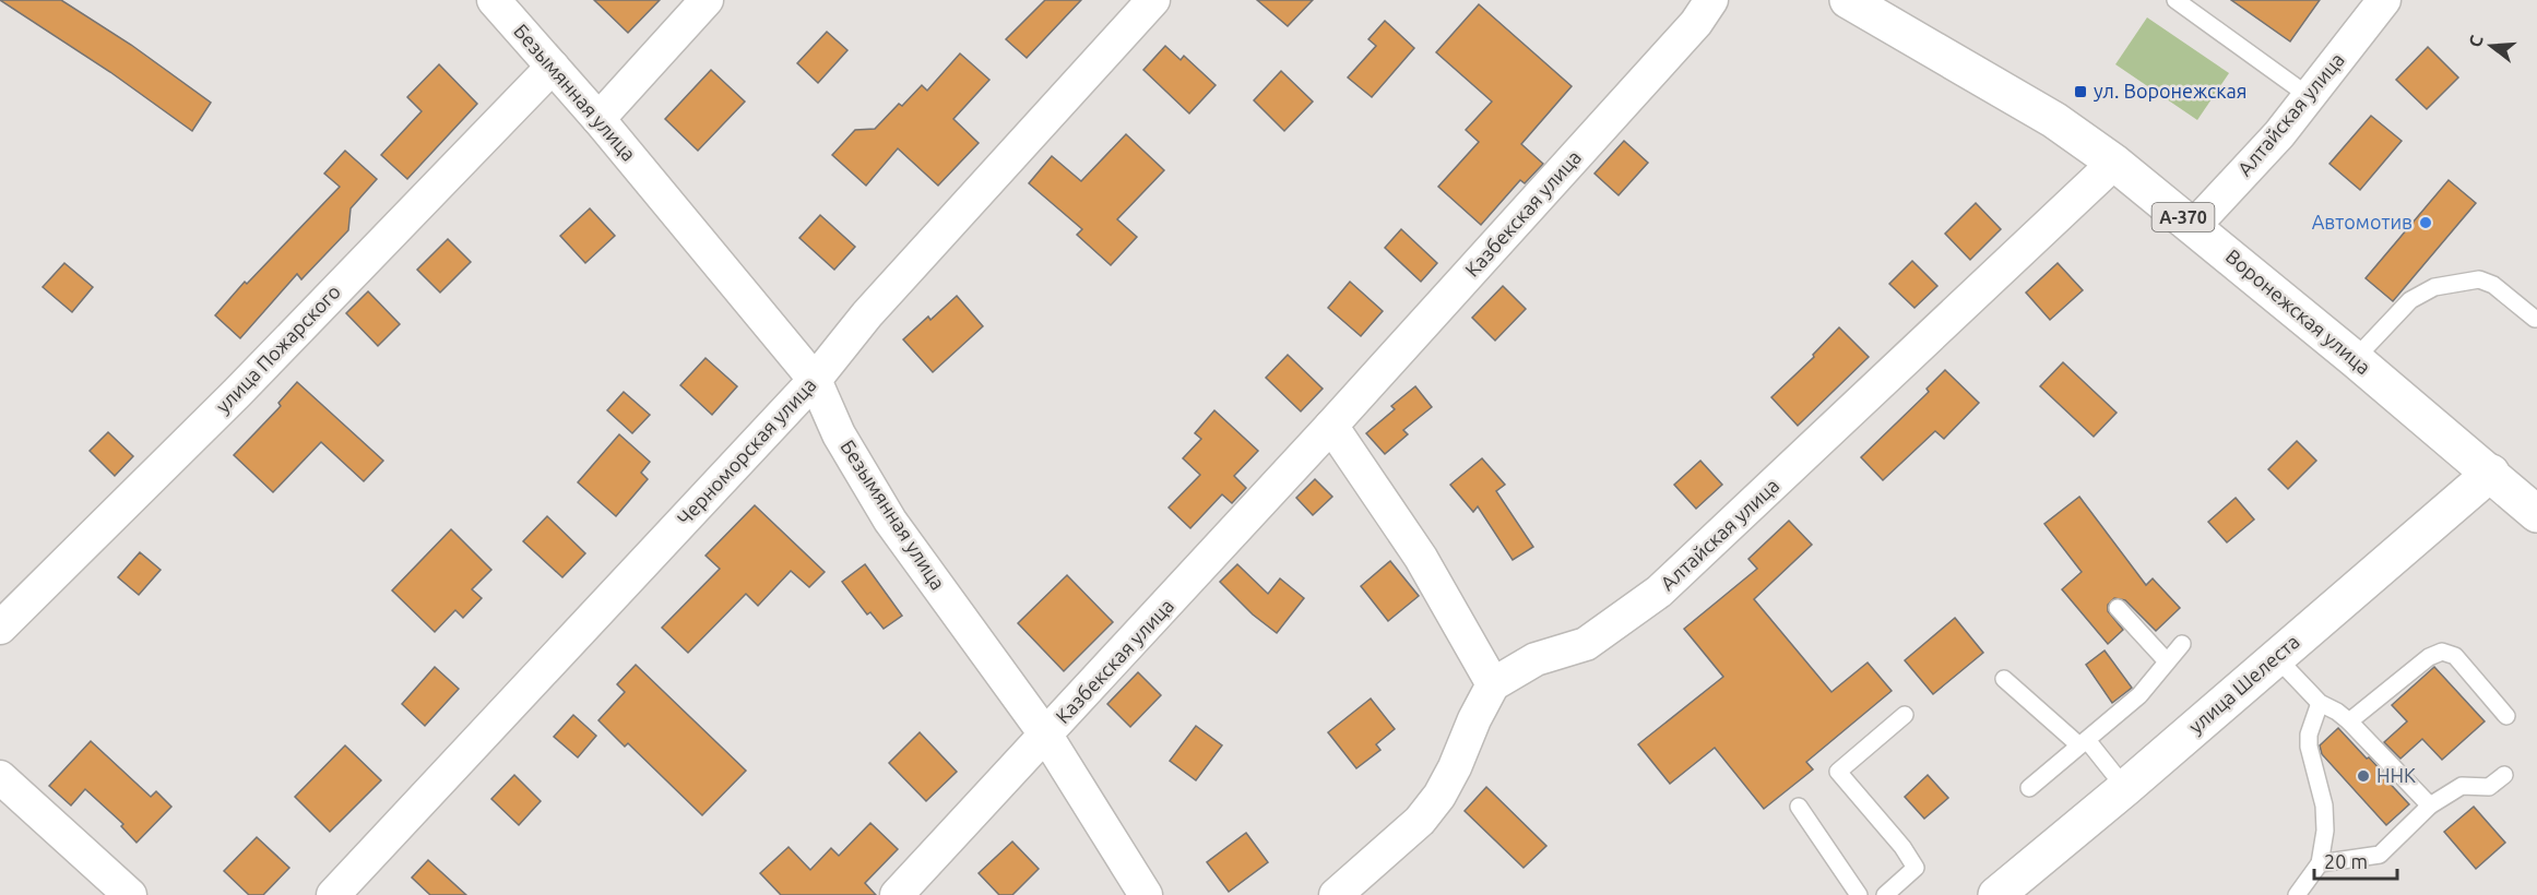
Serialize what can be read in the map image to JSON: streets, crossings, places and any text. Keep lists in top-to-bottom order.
{
  "streets": {
    "main road": ["А-370", "Воронежская улица", "улица Шелеста"],
    "street": [
      "Безымянная улица",
      "Алтайская улица",
      "Казбекская улица",
      "улица Пожарского",
      "Черноморская улица"
    ]
  },
  "crossings": [
    ["Безымянная улица", "Казбекская улица"],
    ["Безымянная улица", "улица Пожарского"],
    ["Безымянная улица", "Черноморская улица"],
    ["Алтайская улица", "Воронежская улица"],
    ["Воронежская улица", "улица Шелеста"]
  ],
  "places": {
    "transit": ["ул. Воронежская"],
    "other": ["Автомотив", "ННК"]
  },
  "scale_bar": "20 m",
  "north": "left"
}
